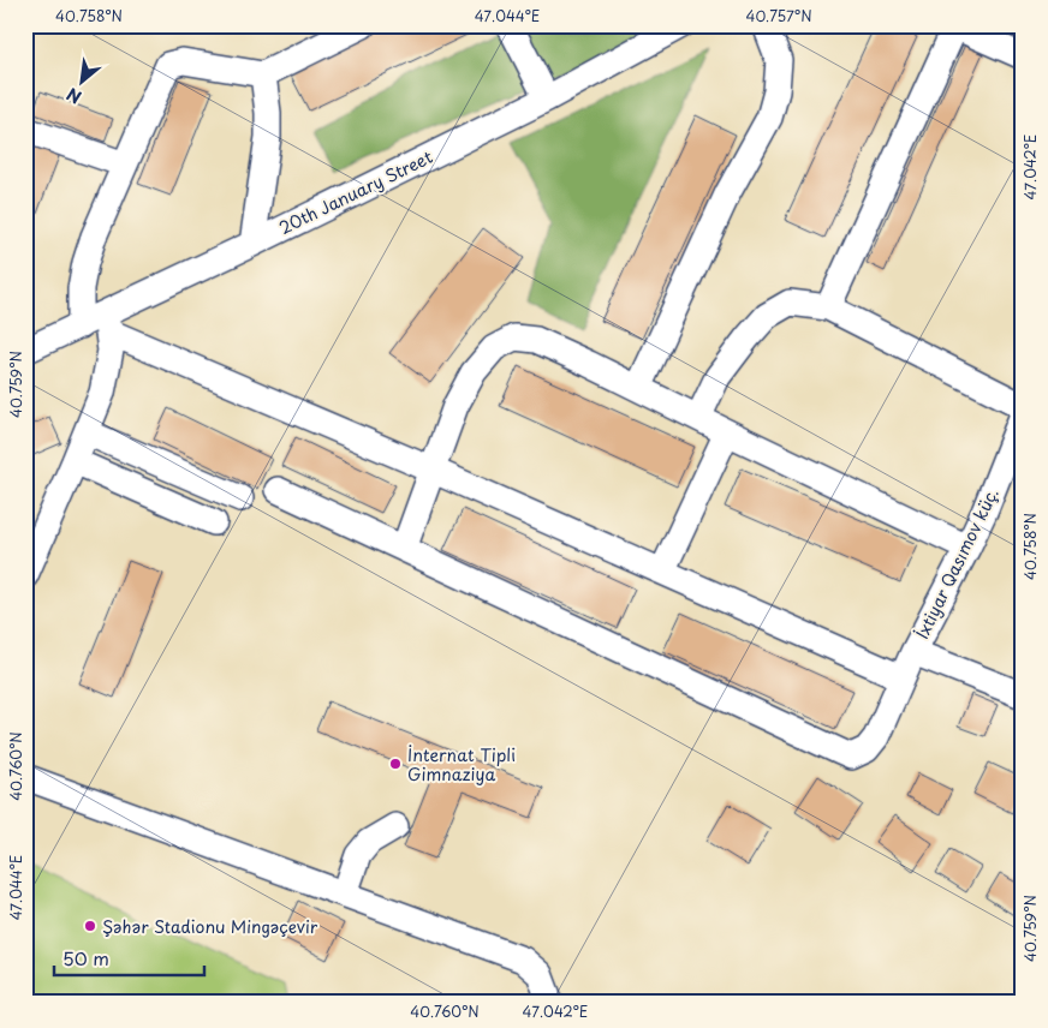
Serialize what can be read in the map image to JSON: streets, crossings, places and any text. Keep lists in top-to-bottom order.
{
  "streets": {
    "street": ["20th January Street", "İxtiyar Qasımov küç."]
  },
  "places": ["İnternat Tipli Gimnaziya", "Şəhər Stadionu Mingəçevir"],
  "scale_bar": "50 m",
  "north": "bottom left",
  "coordinates": [
    "40.758°N",
    "47.044°E",
    "40.757°N",
    "47.042°E",
    "40.759°N",
    "40.760°N"
  ]
}
